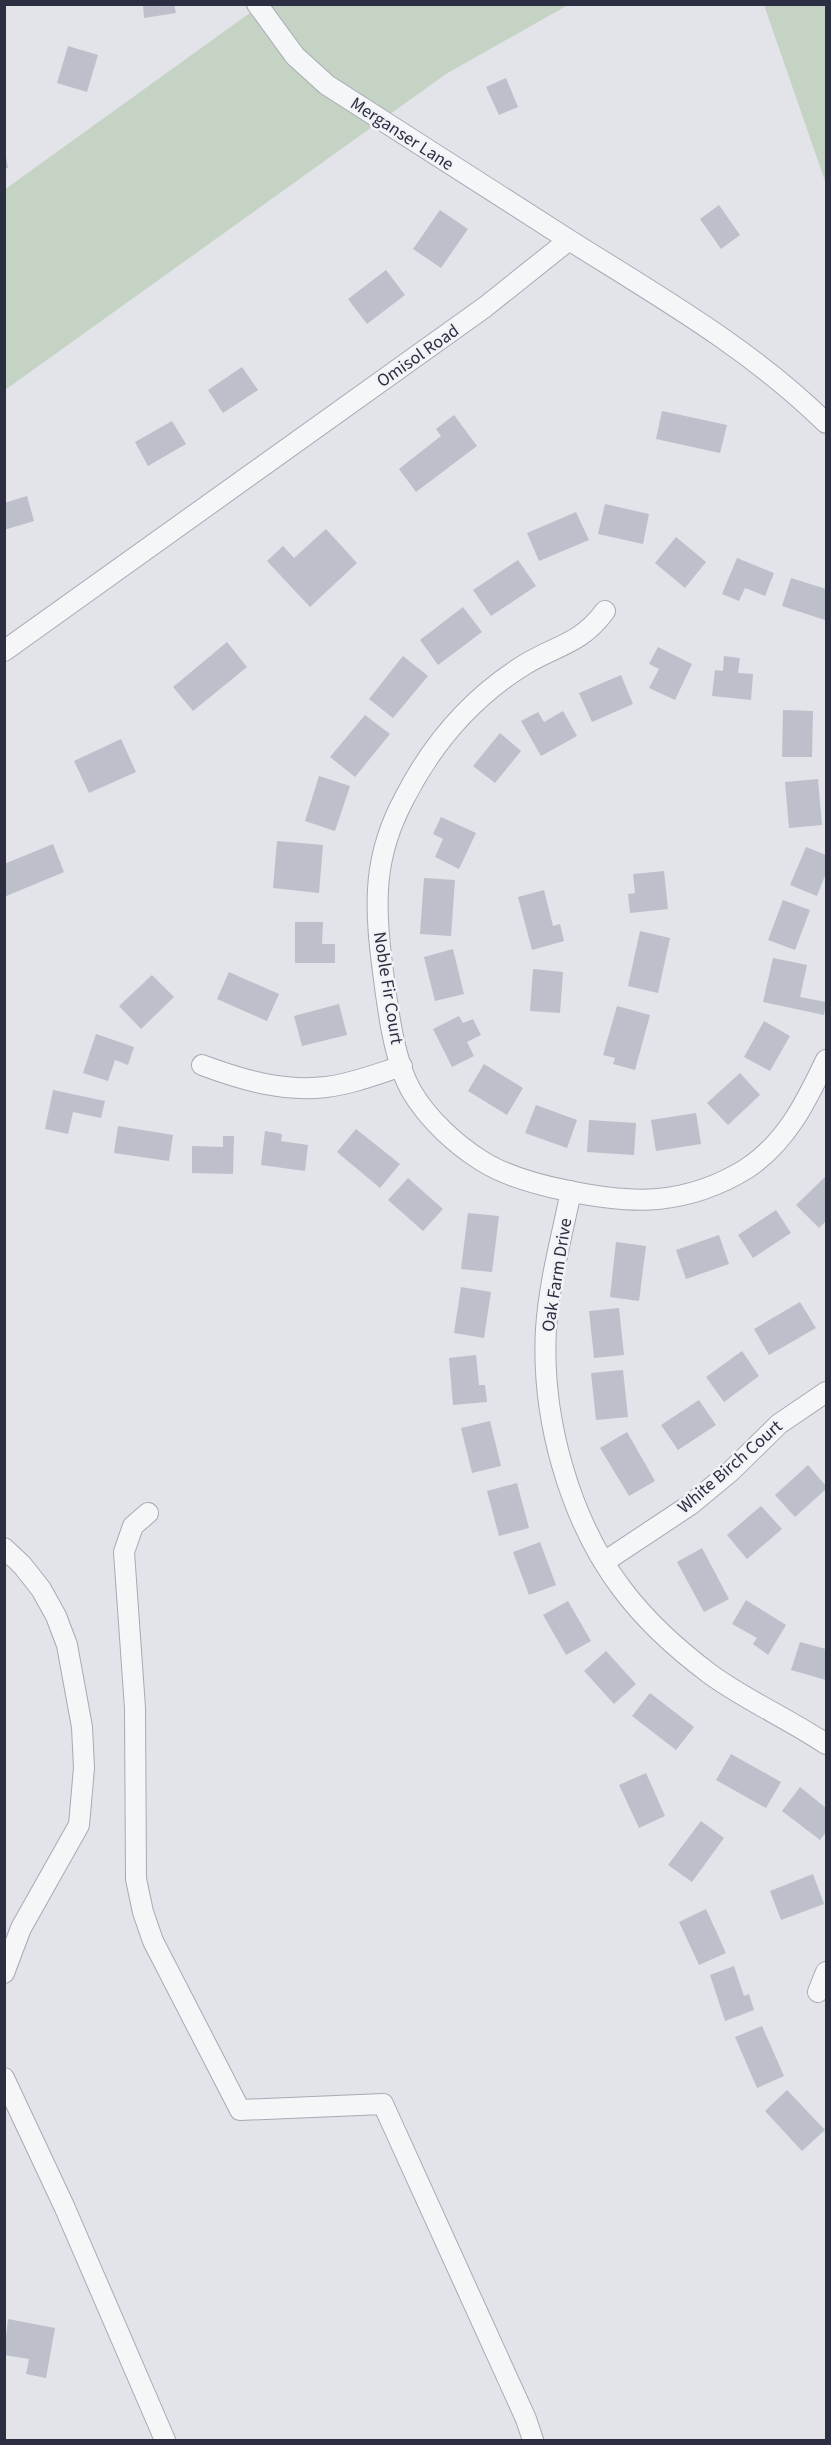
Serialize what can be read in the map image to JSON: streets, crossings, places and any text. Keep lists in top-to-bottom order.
{
  "streets": {
    "street": [
      "Merganser Lane",
      "Omisol Road",
      "Noble Fir Court",
      "Oak Farm Drive",
      "White Birch Court"
    ]
  },
  "crossings": [
    ["Merganser Lane", "Omisol Road"],
    ["Noble Fir Court", "Oak Farm Drive"],
    ["Oak Farm Drive", "White Birch Court"]
  ]
}
